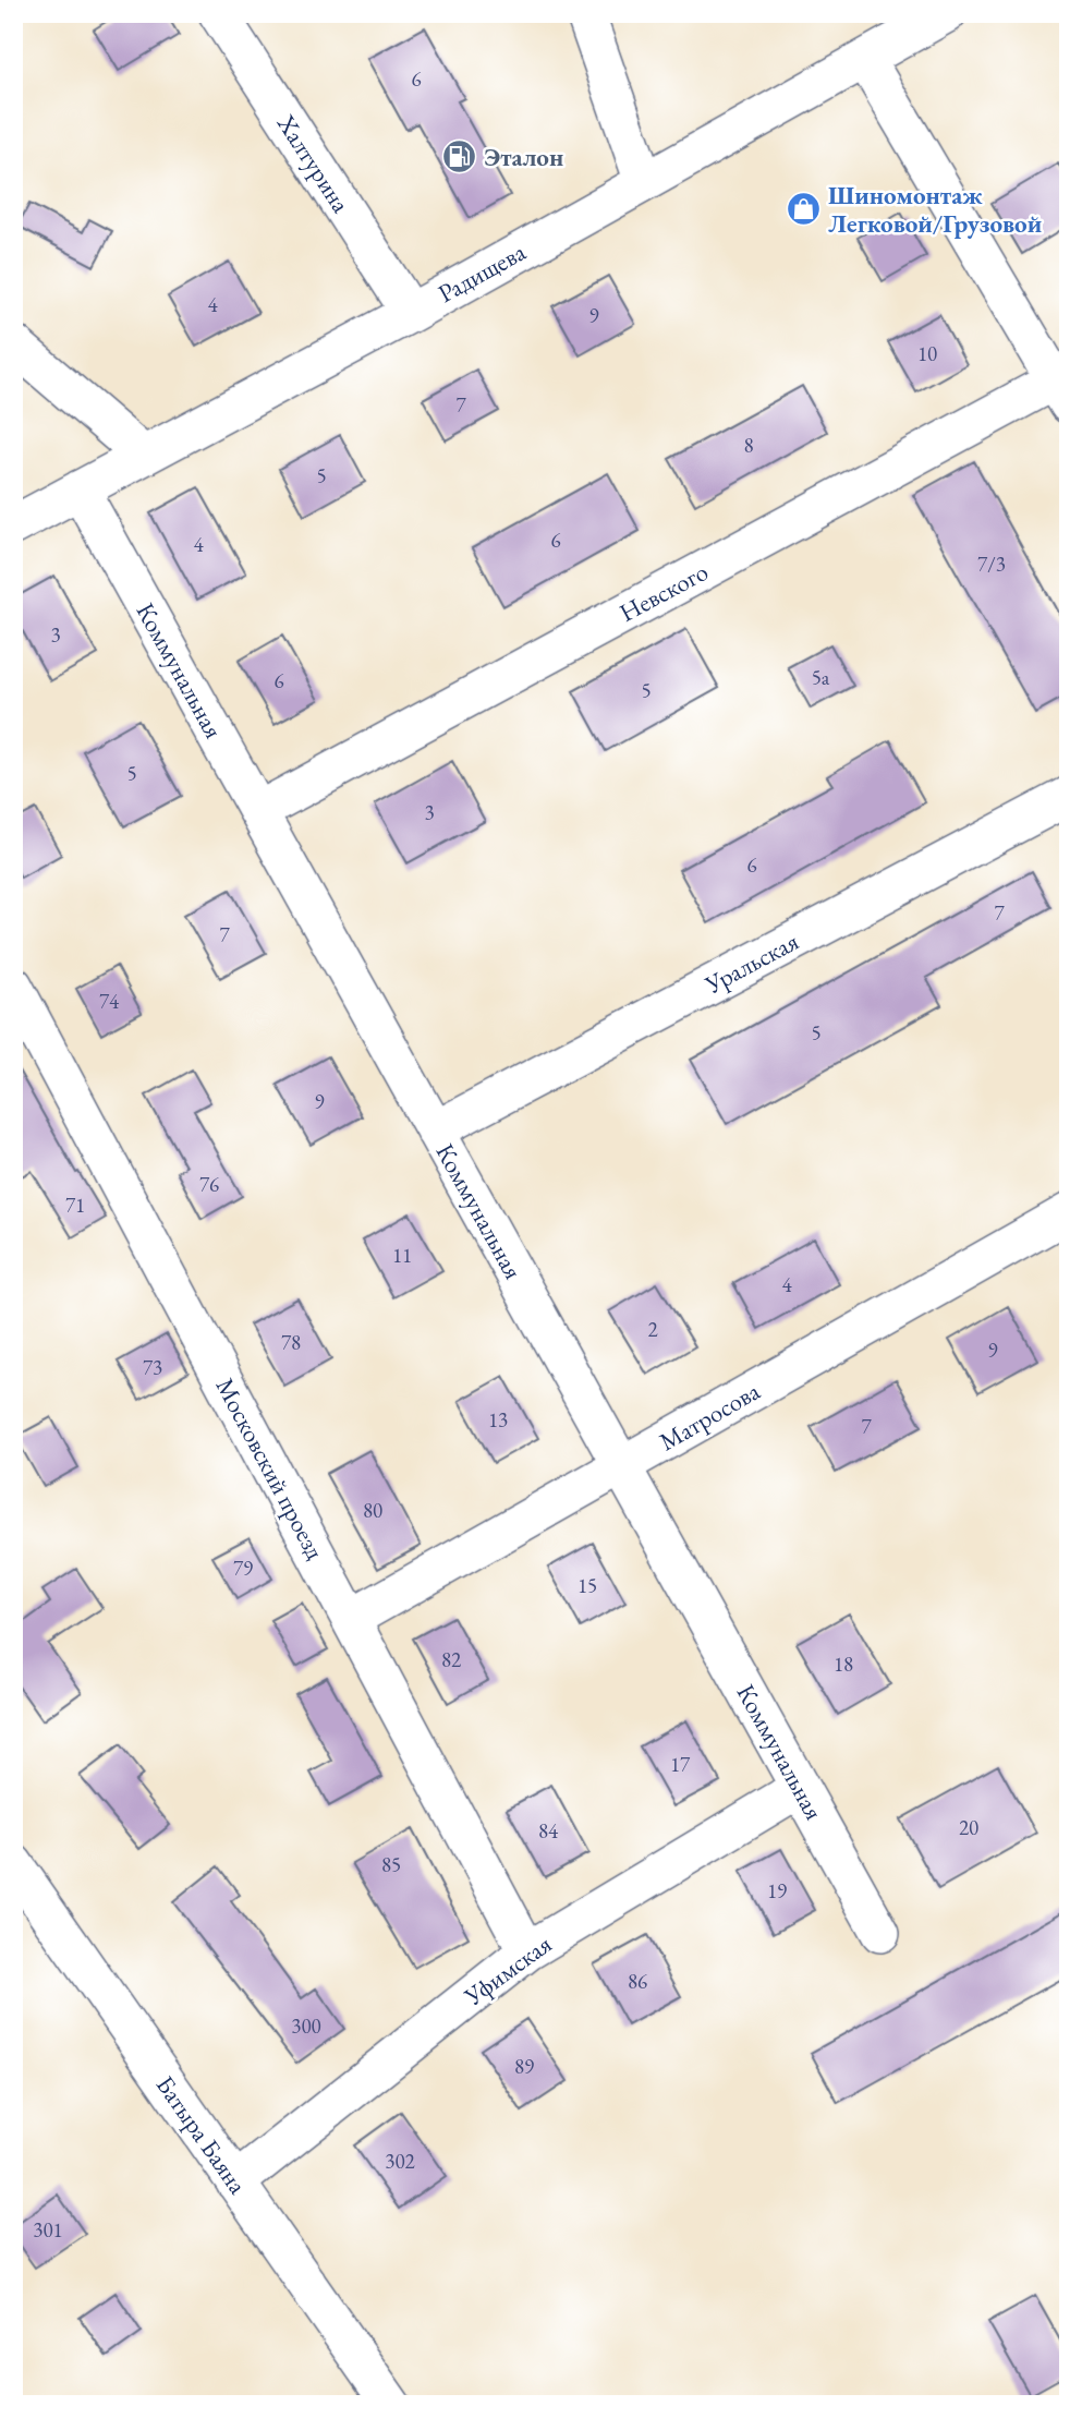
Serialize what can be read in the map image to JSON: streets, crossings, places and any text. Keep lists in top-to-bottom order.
{
  "streets": {
    "street": [
      "Халтурина",
      "Радищева",
      "Невского",
      "Коммунальная",
      "Уральская",
      "Матросова",
      "Московский проезд",
      "Уфимская",
      "Батыра Баяна"
    ]
  },
  "crossings": [
    ["Халтурина", "Радищева"],
    ["Радищева", "Коммунальная"],
    ["Невского", "Коммунальная"],
    ["Коммунальная", "Уральская"],
    ["Коммунальная", "Матросова"],
    ["Коммунальная", "Уфимская"],
    ["Матросова", "Московский проезд"],
    ["Московский проезд", "Уфимская"],
    ["Уфимская", "Батыра Баяна"]
  ],
  "places": {
    "fuel station": ["Эталон"],
    "shop": ["Шиномонтаж Легковой/Грузовой"]
  },
  "house_numbers": [
    "6",
    "4",
    "9",
    "10",
    "7",
    "8",
    "5",
    "6",
    "4",
    "7/3",
    "3",
    "5а",
    "6",
    "5",
    "5",
    "3",
    "6",
    "7",
    "7",
    "74",
    "5",
    "9",
    "76",
    "71",
    "11",
    "4",
    "2",
    "78",
    "9",
    "73",
    "13",
    "7",
    "80",
    "79",
    "15",
    "82",
    "18",
    "17",
    "20",
    "84",
    "85",
    "19",
    "86",
    "300",
    "89",
    "302",
    "301"
  ]
}
